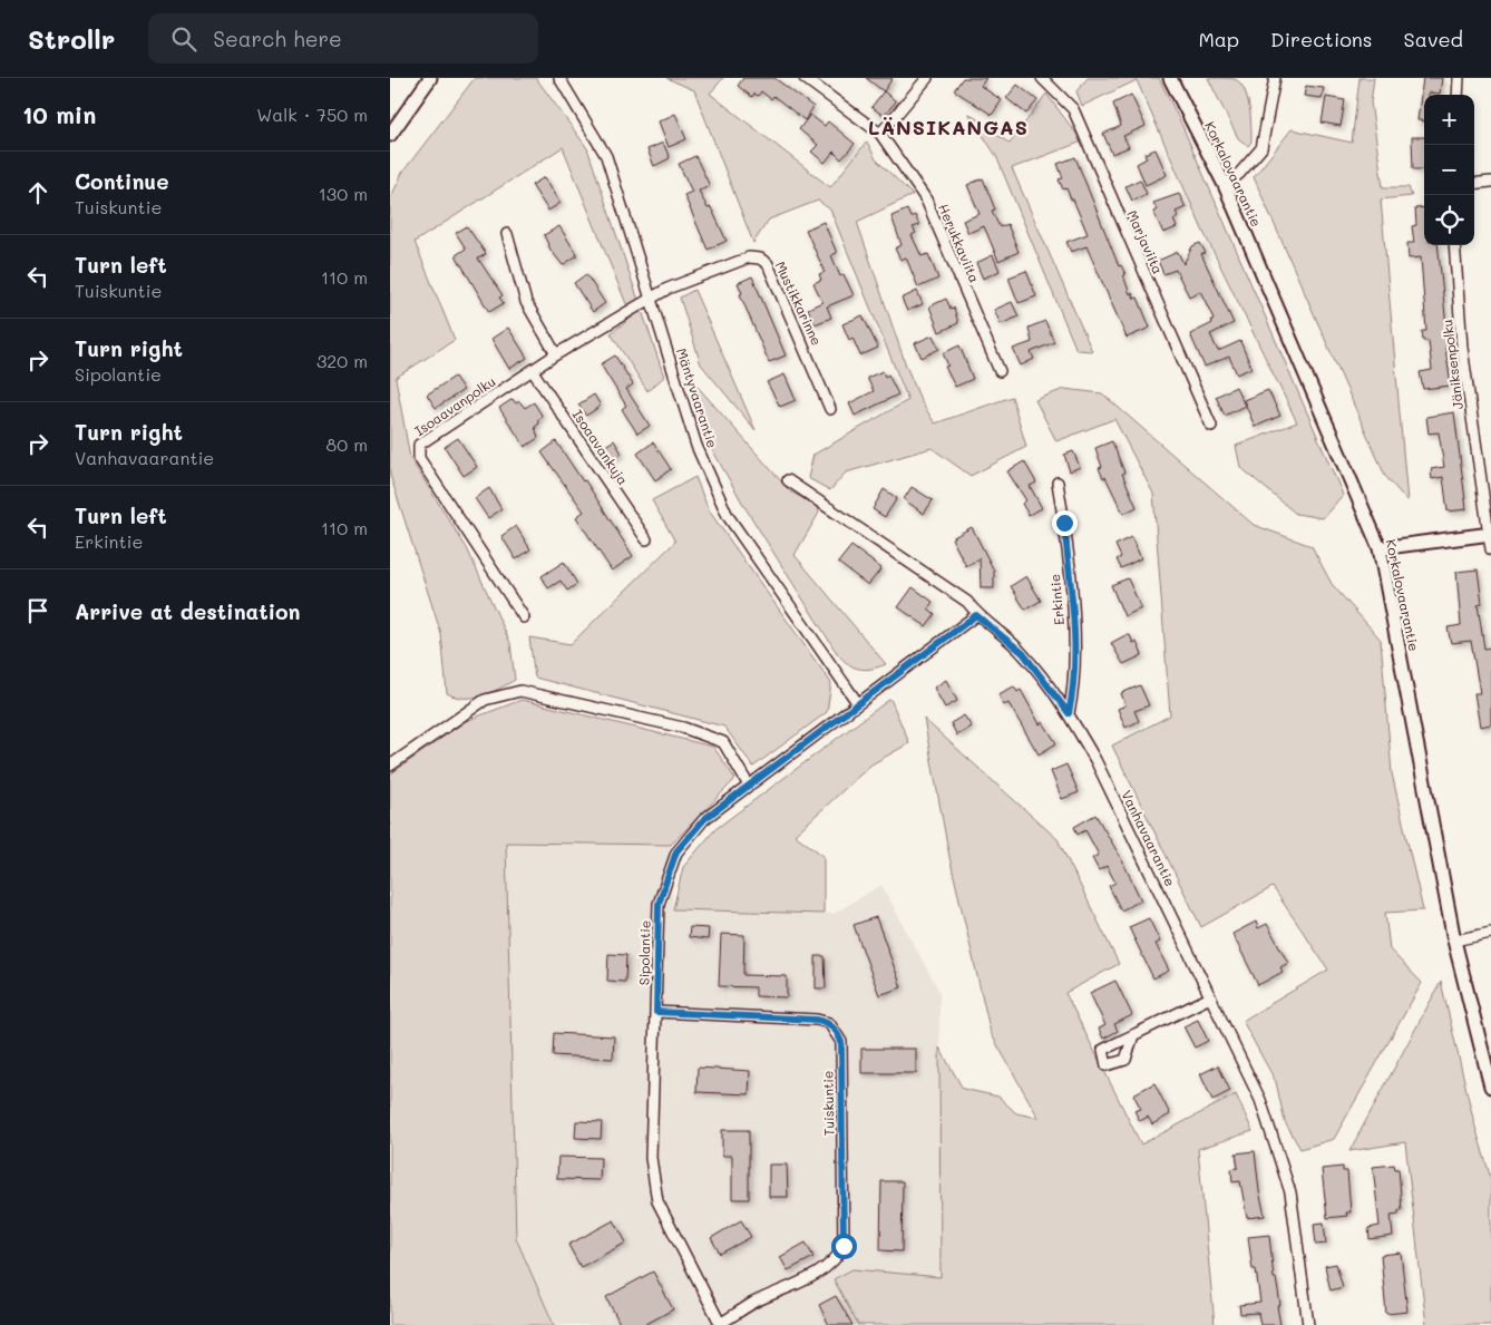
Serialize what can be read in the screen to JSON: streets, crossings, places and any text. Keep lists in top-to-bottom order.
{
  "streets": {
    "street": [
      "Korkalovaarantie",
      "Marjaviita",
      "Herukkaviita",
      "Mustikkarinne",
      "Jäniksenpolku",
      "Mäntyvaarantie",
      "Isoaavanpolku",
      "Isoaavankuja",
      "Erkintie",
      "Vanhavaarantie",
      "Sipolantie",
      "Tuiskuntie"
    ]
  },
  "crossings": [
    ["Mustikkarinne", "Mäntyvaarantie"],
    ["Mustikkarinne", "Isoaavanpolku"],
    ["Mäntyvaarantie", "Isoaavanpolku"],
    ["Mäntyvaarantie", "Sipolantie"],
    ["Isoaavanpolku", "Isoaavankuja"],
    ["Erkintie", "Vanhavaarantie"],
    ["Vanhavaarantie", "Sipolantie"],
    ["Sipolantie", "Tuiskuntie"]
  ],
  "districts": ["LÄNSIKANGAS"],
  "page": {
    "header": "Strollr",
    "search": "Search here",
    "nav": ["Map", "Directions", "Saved"],
    "heading": ["10 min", "Walk · 750 m"],
    "map_buttons": ["+", "−"],
    "list": [
      ["Continue", "Tuiskuntie", "130 m"],
      ["Turn left", "Tuiskuntie", "110 m"],
      ["Turn right", "Sipolantie", "320 m"],
      ["Turn right", "Vanhavaarantie", "80 m"],
      ["Turn left", "Erkintie", "110 m"],
      "Arrive at destination"
    ]
  }
}
